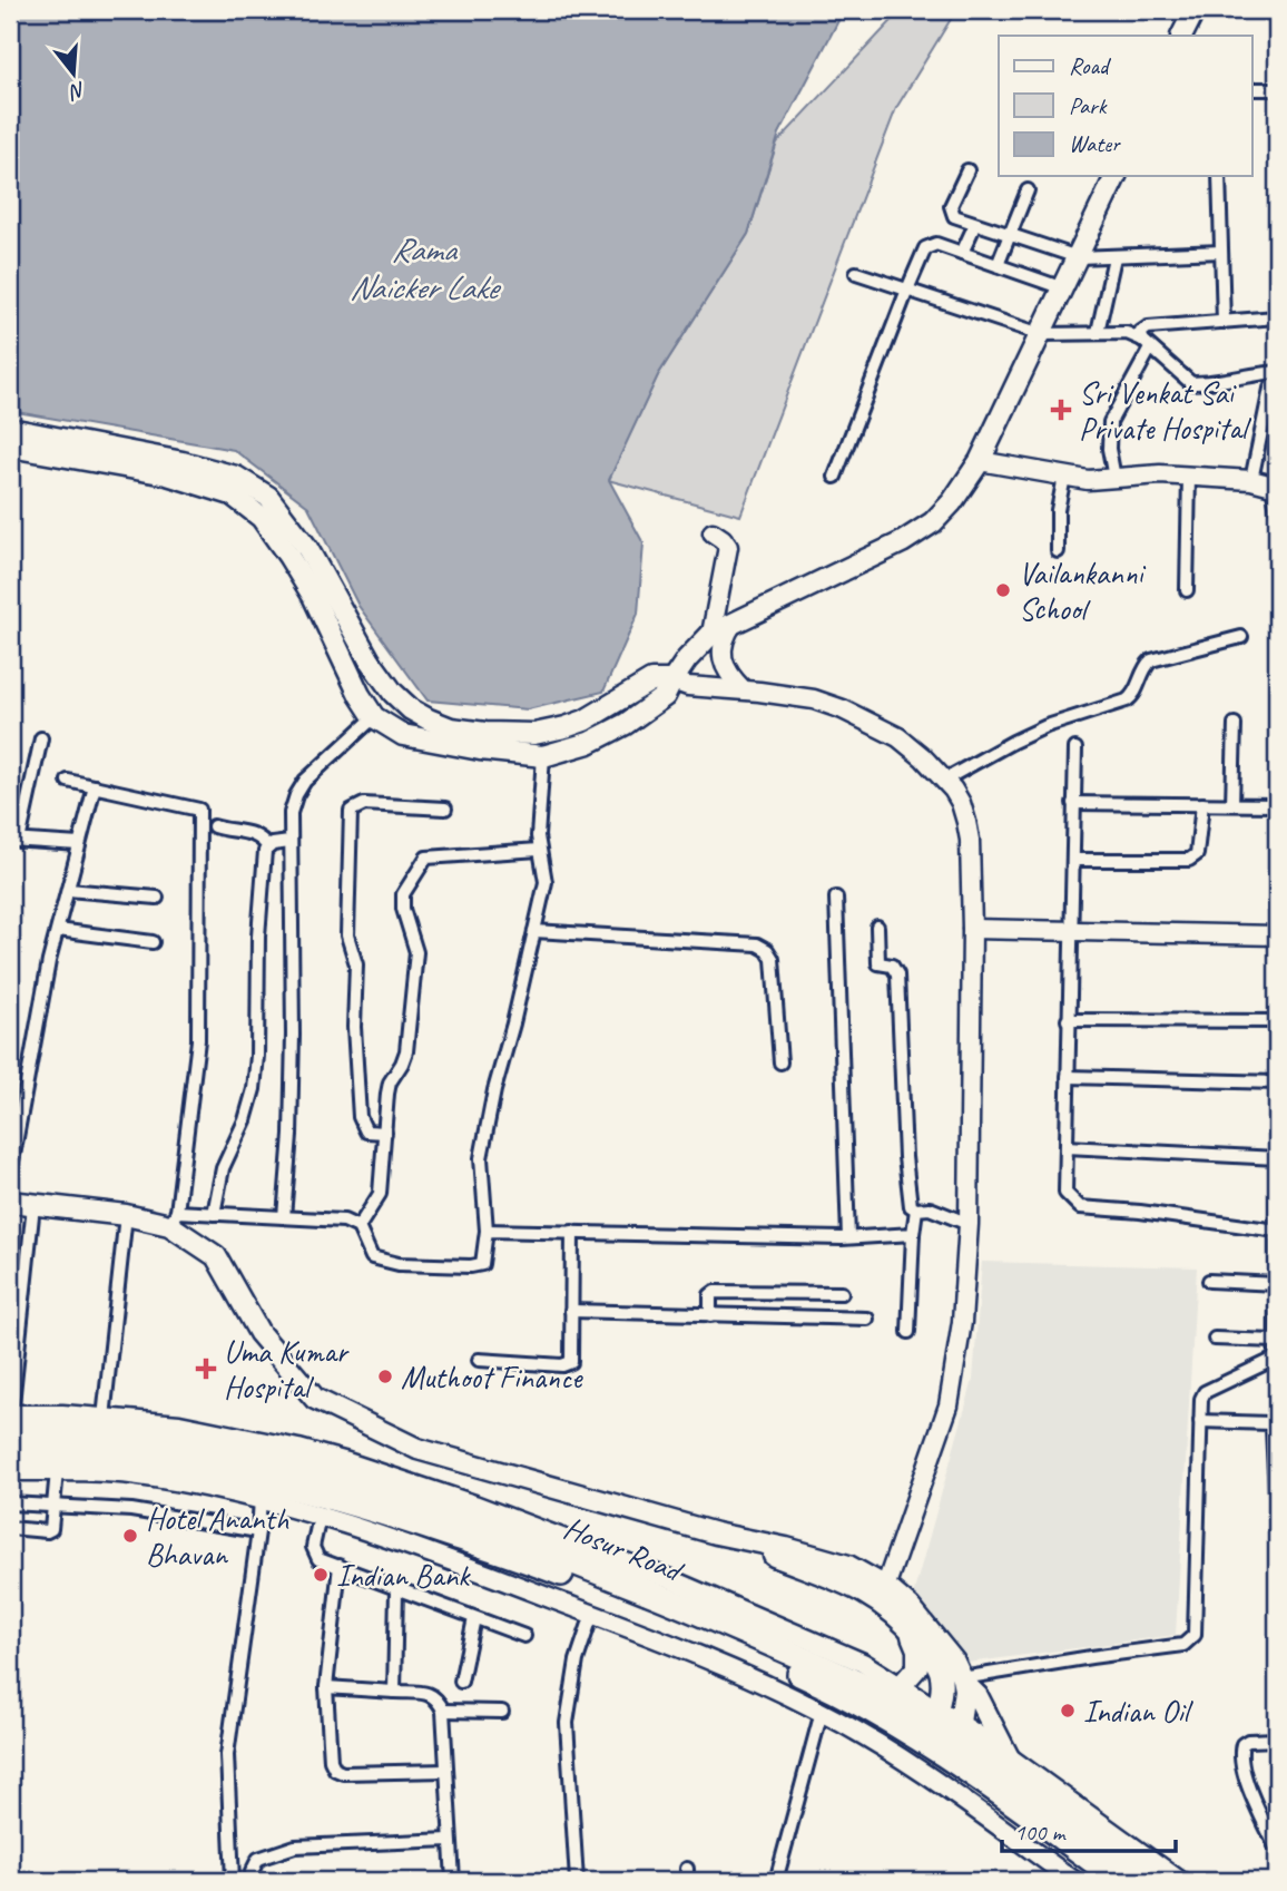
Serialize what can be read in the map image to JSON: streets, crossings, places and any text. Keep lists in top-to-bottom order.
{
  "streets": {
    "highway": ["Hosur Road"]
  },
  "water": ["Rama Naicker Lake"],
  "places": {
    "health": ["Sri Venkat Sai Private Hospital", "Uma Kumar Hospital"],
    "other": [
      "Vailankanni School",
      "Muthoot Finance",
      "Hotel Ananth Bhavan",
      "Indian Bank",
      "Indian Oil"
    ]
  },
  "legend": ["Road", "Park", "Water"],
  "scale_bar": "100 m",
  "north": "bottom"
}
